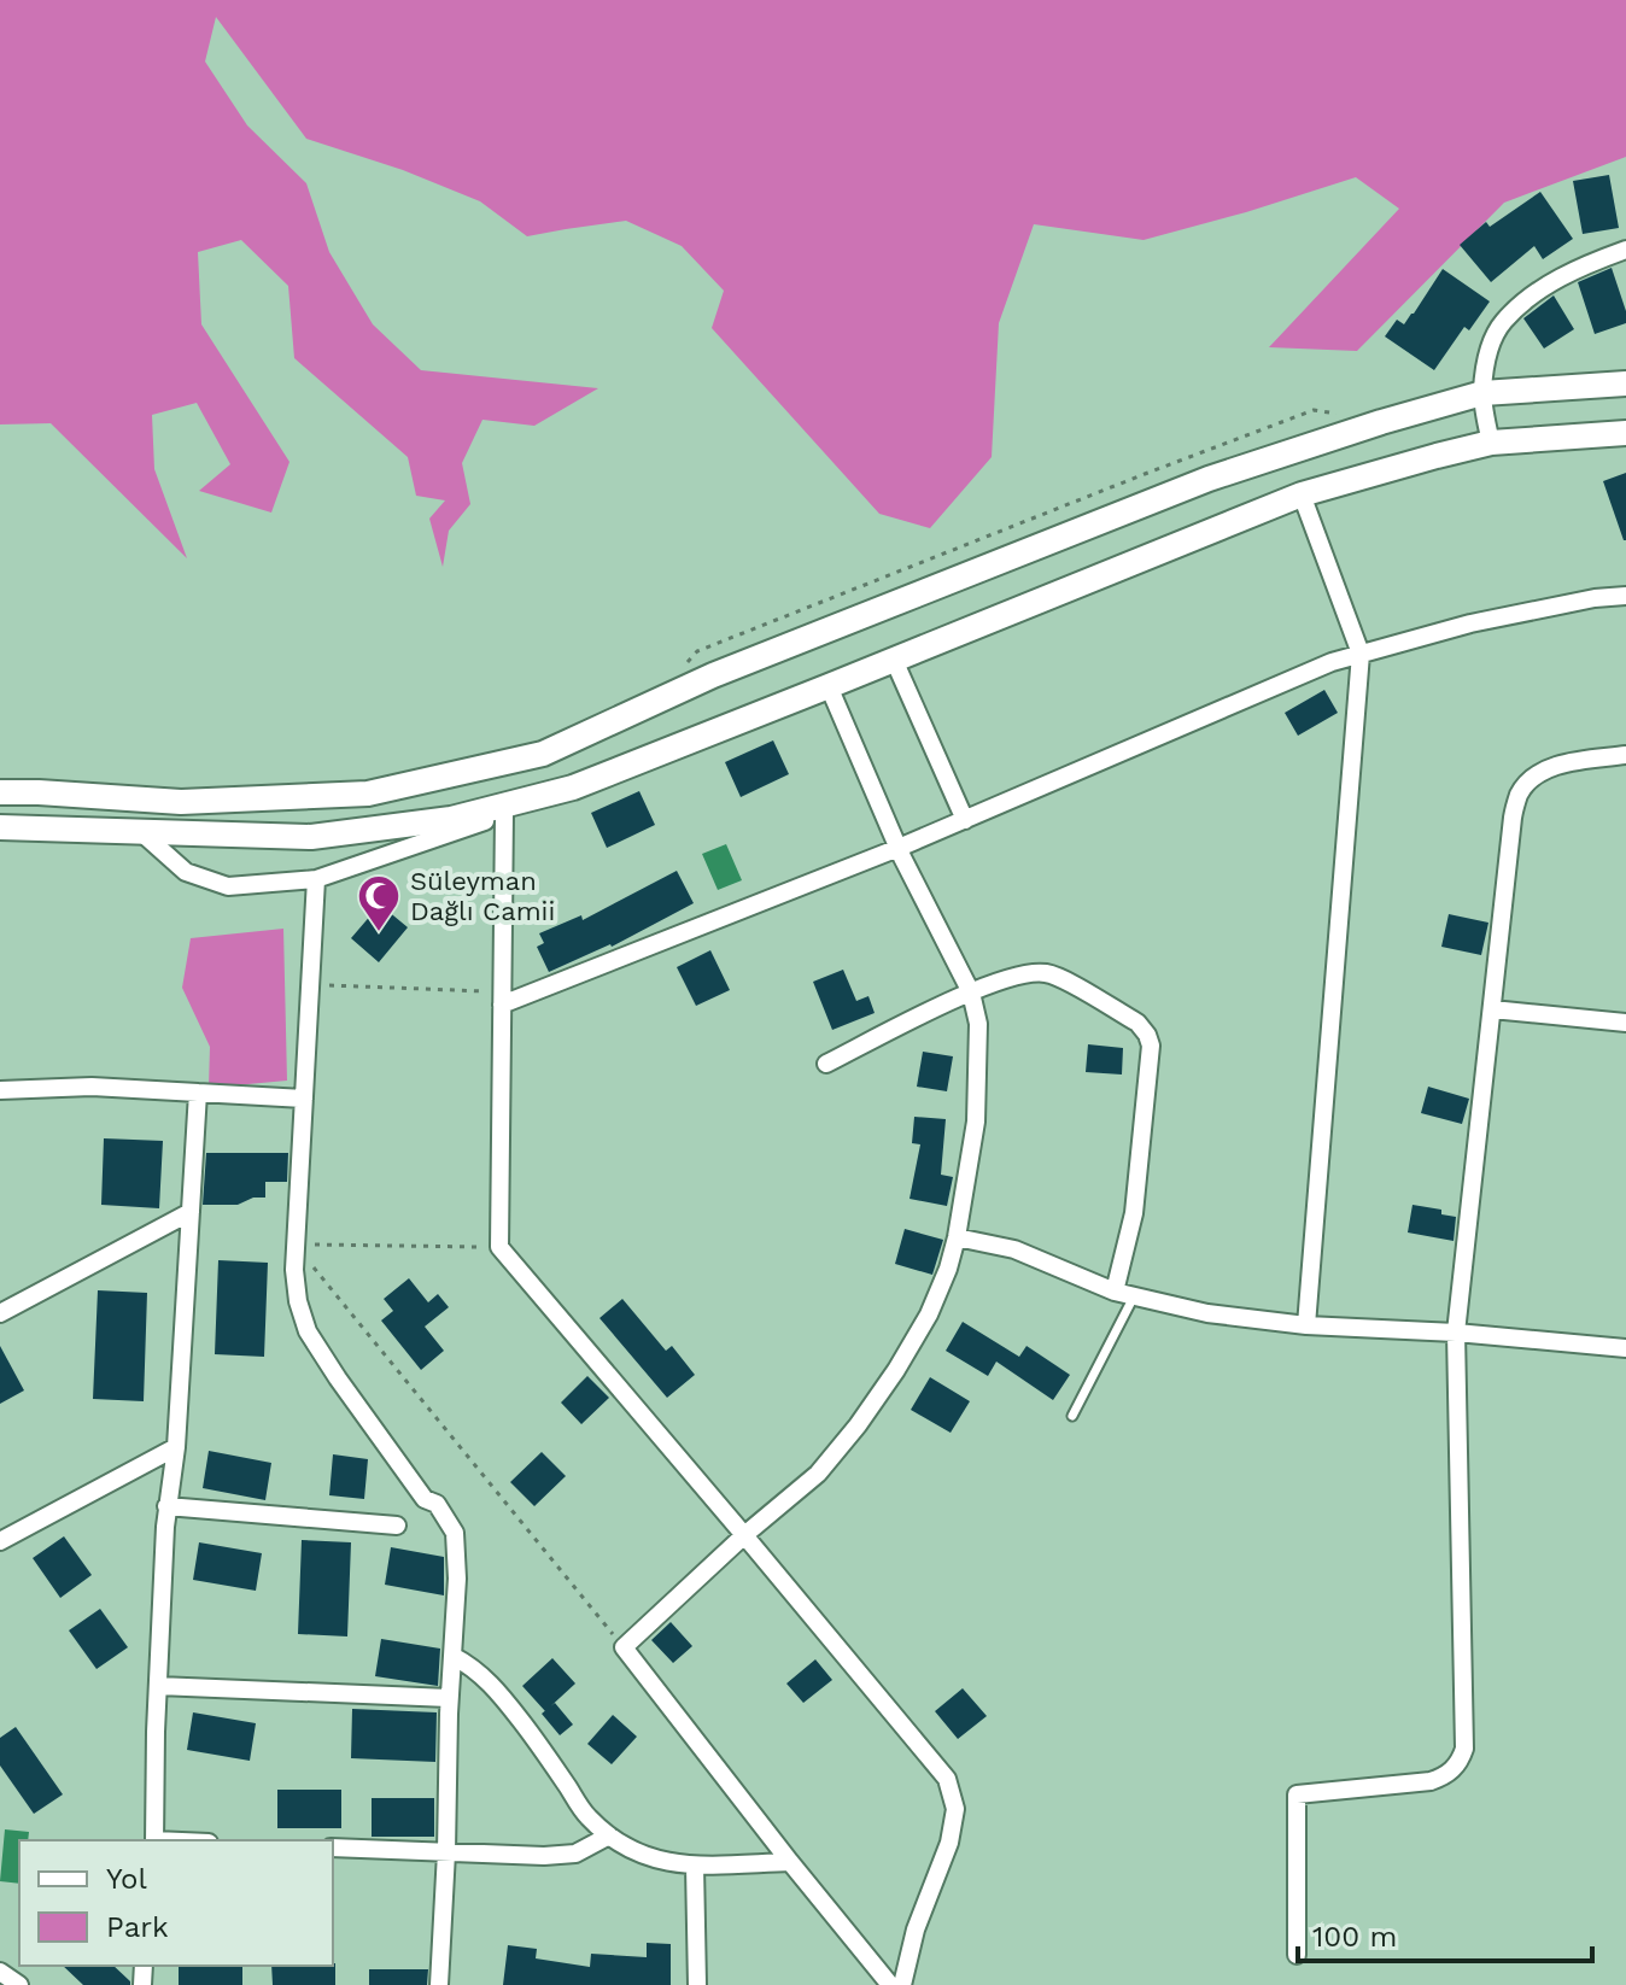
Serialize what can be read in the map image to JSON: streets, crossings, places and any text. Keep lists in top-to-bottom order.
{
  "places": {
    "mosque": ["Süleyman Dağlı Camii"]
  },
  "legend": ["Yol", "Park"],
  "scale_bar": "100 m"
}
